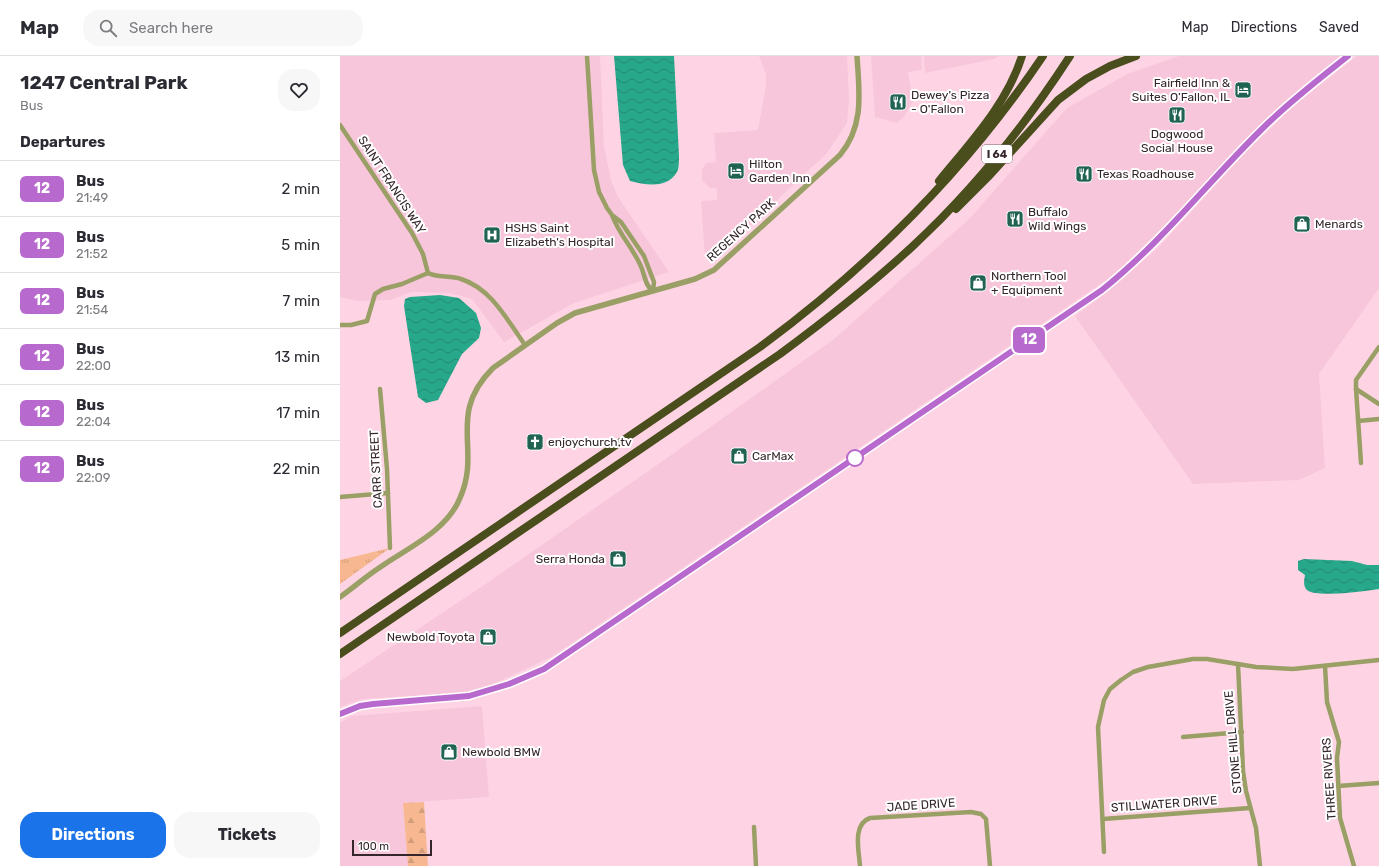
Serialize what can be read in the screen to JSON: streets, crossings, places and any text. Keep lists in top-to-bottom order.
{
  "streets": {
    "highway": ["I 64"],
    "street": [
      "SAINT FRANCIS WAY",
      "REGENCY PARK",
      "CARR STREET",
      "STONE HILL DRIVE",
      "THREE RIVERS",
      "STILLWATER DRIVE",
      "JADE DRIVE"
    ]
  },
  "crossings": [
    ["STONE HILL DRIVE", "STILLWATER DRIVE"]
  ],
  "places": {
    "hotel": ["Fairfield Inn & Suites O’Fallon, IL", "Hilton Garden Inn"],
    "restaurant": [
      "Dewey's Pizza - O'Fallon",
      "Dogwood Social House",
      "Texas Roadhouse",
      "Buffalo Wild Wings"
    ],
    "shop": [
      "Menards",
      "Northern Tool + Equipment",
      "CarMax",
      "Serra Honda",
      "Newbold Toyota",
      "Newbold BMW"
    ],
    "hospital": ["HSHS Saint Elizabeth's Hospital"],
    "church": ["enjoychurch.tv"]
  },
  "lines": ["bus line 12"],
  "scale_bar": "100 m",
  "page": {
    "header": "Map",
    "search": "Search here",
    "nav": ["Map", "Directions", "Saved"],
    "heading": [
      ["1247 Central Park", "Bus"],
      "Departures"
    ],
    "on_map": "12",
    "list": [
      {
        "mark": "12",
        "name": "Bus",
        "note": "21:49",
        "value": "2 min"
      },
      {
        "mark": "12",
        "name": "Bus",
        "note": "21:52",
        "value": "5 min"
      },
      {
        "mark": "12",
        "name": "Bus",
        "note": "21:54",
        "value": "7 min"
      },
      {
        "mark": "12",
        "name": "Bus",
        "note": "22:00",
        "value": "13 min"
      },
      {
        "mark": "12",
        "name": "Bus",
        "note": "22:04",
        "value": "17 min"
      },
      {
        "mark": "12",
        "name": "Bus",
        "note": "22:09",
        "value": "22 min"
      }
    ],
    "buttons": ["Directions", "Tickets"],
    "scale": "100 m"
  }
}
